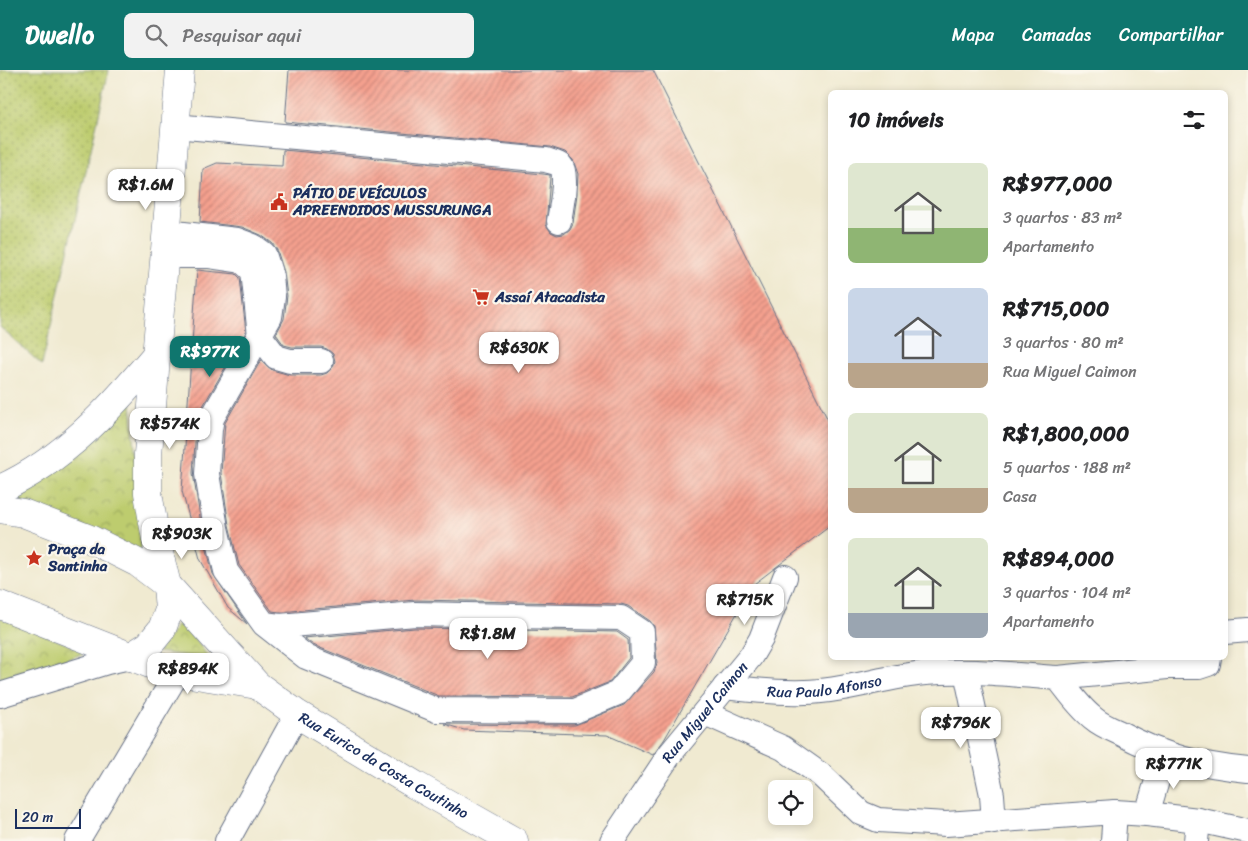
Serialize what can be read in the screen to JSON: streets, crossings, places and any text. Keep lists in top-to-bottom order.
{
  "streets": {
    "main road": ["Rua Eurico da Costa Coutinho"],
    "street": ["Rua Paulo Afonso", "Rua Miguel Caimon"]
  },
  "crossings": [
    ["Rua Paulo Afonso", "Rua Miguel Caimon"]
  ],
  "places": {
    "public building": ["PÁTIO DE VEÍCULOS APREENDIDOS MUSSURUNGA"],
    "supermarket": ["Assaí Atacadista"],
    "place": ["Praça da Santinha"]
  },
  "scale_bar": "20 m",
  "page": {
    "header": "Dwello",
    "search": "Pesquisar aqui",
    "nav": ["Mapa", "Camadas", "Compartilhar"],
    "heading": "10 imóveis",
    "list": [
      {
        "name": "R$977,000",
        "note": "3 quartos · 83 m² · Apartamento"
      },
      {
        "name": "R$715,000",
        "note": "3 quartos · 80 m² · Rua Miguel Caimon"
      },
      {
        "name": "R$1,800,000",
        "note": "5 quartos · 188 m² · Casa"
      },
      {
        "name": "R$894,000",
        "note": "3 quartos · 104 m² · Apartamento"
      }
    ],
    "price": [
      "R$1.6M",
      "R$630K",
      "R$977K",
      "R$574K",
      "R$903K",
      "R$715K",
      "R$1.8M",
      "R$894K",
      "R$796K",
      "R$771K"
    ],
    "scale": "20 m"
  }
}
